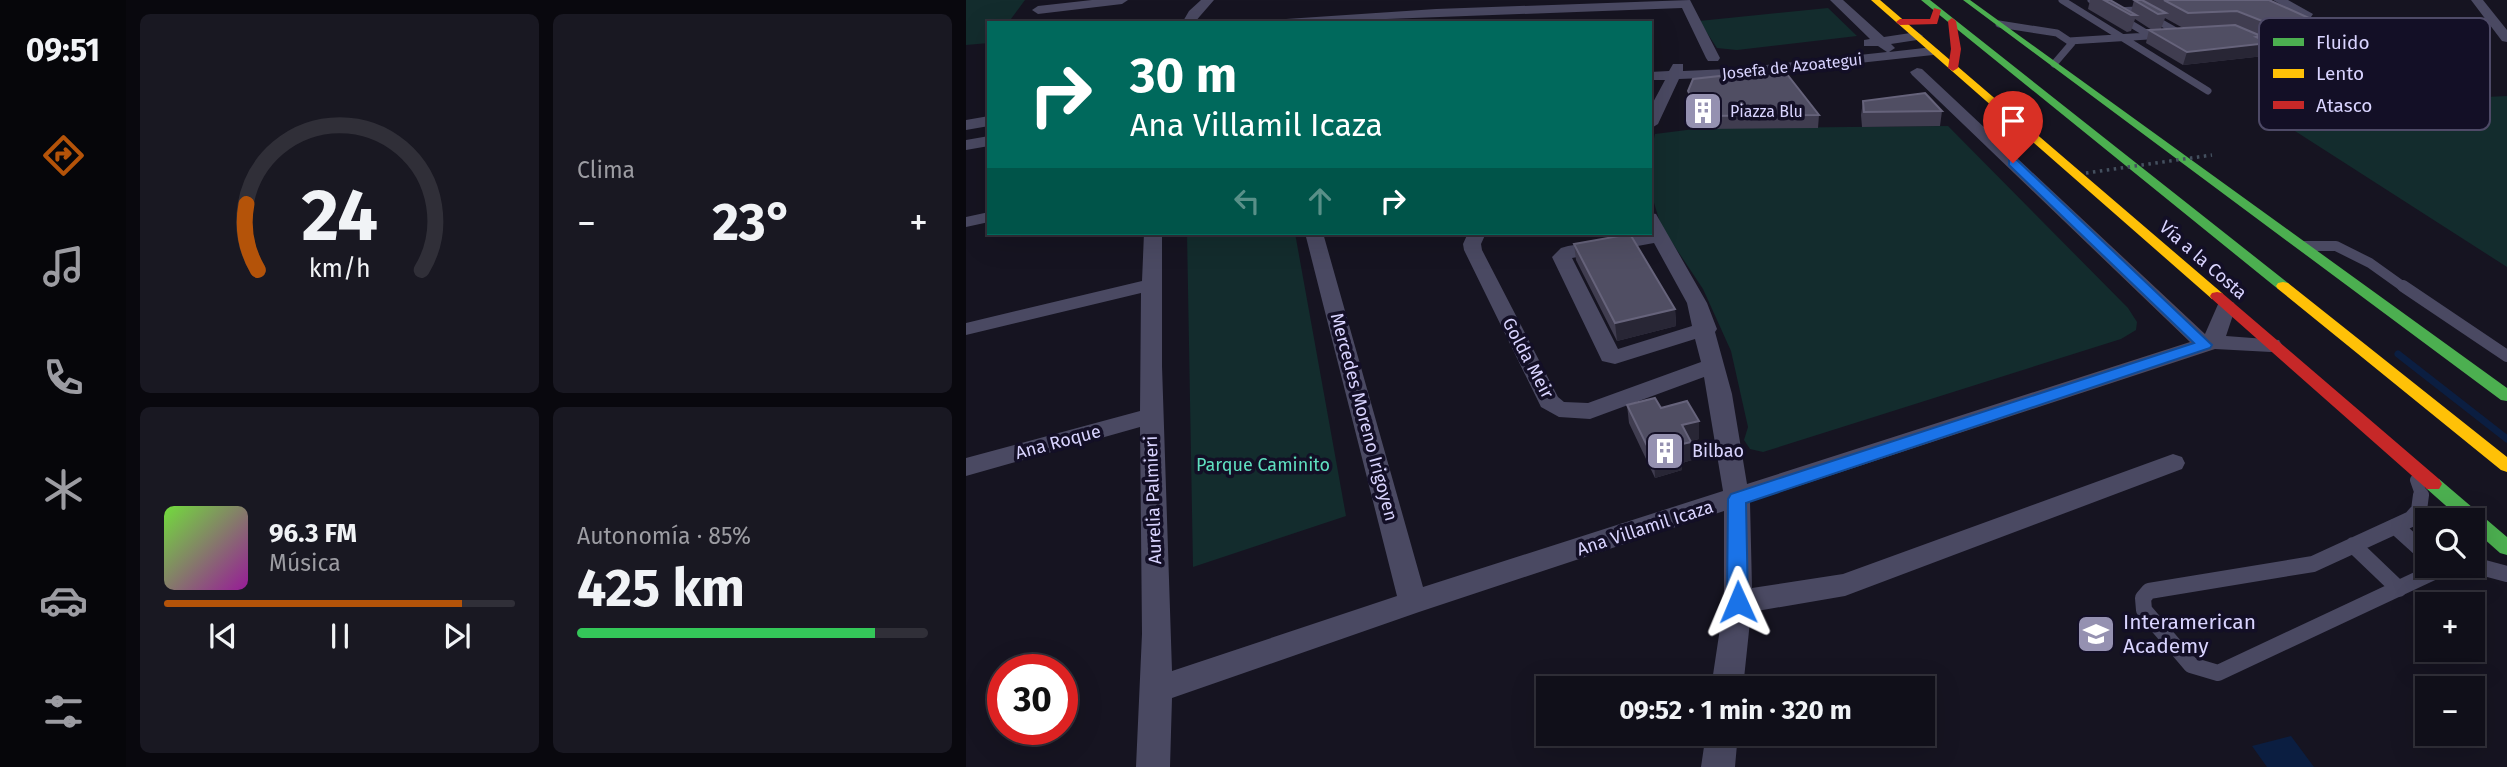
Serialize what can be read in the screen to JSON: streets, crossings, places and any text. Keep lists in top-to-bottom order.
{
  "streets": {
    "main road": ["Vía a la Costa"],
    "street": [
      "Josefa de Azoategui",
      "Golda Meir",
      "Mercedes Moreno Irigoyen",
      "Ana Roque",
      "Aurelia Palmieri",
      "Ana Villamil Icaza"
    ]
  },
  "crossings": [
    ["Josefa de Azoategui", "Vía a la Costa"],
    ["Vía a la Costa", "Ana Villamil Icaza"],
    ["Mercedes Moreno Irigoyen", "Ana Villamil Icaza"],
    ["Ana Roque", "Aurelia Palmieri"],
    ["Aurelia Palmieri", "Ana Villamil Icaza"]
  ],
  "parks": ["Parque Caminito"],
  "places": {
    "building": ["Piazza Blu", "Bilbao"],
    "school or university": ["Interamerican Academy"]
  },
  "legend": ["Fluido", "Lento", "Atasco"],
  "page": {
    "tabs": "09:51",
    "tile": [
      "Clima",
      ["Autonomía · 85%", "425 km"]
    ],
    "turn": ["30 m", "Ana Villamil Icaza"],
    "heat": ["−", "23°", "+"],
    "song": ["96.3 FM", "Música"],
    "map_buttons": ["+", "−"],
    "limit": "30",
    "trip": "09:52 · 1 min · 320 m",
    "gauge": ["24", "km/h"]
  }
}
